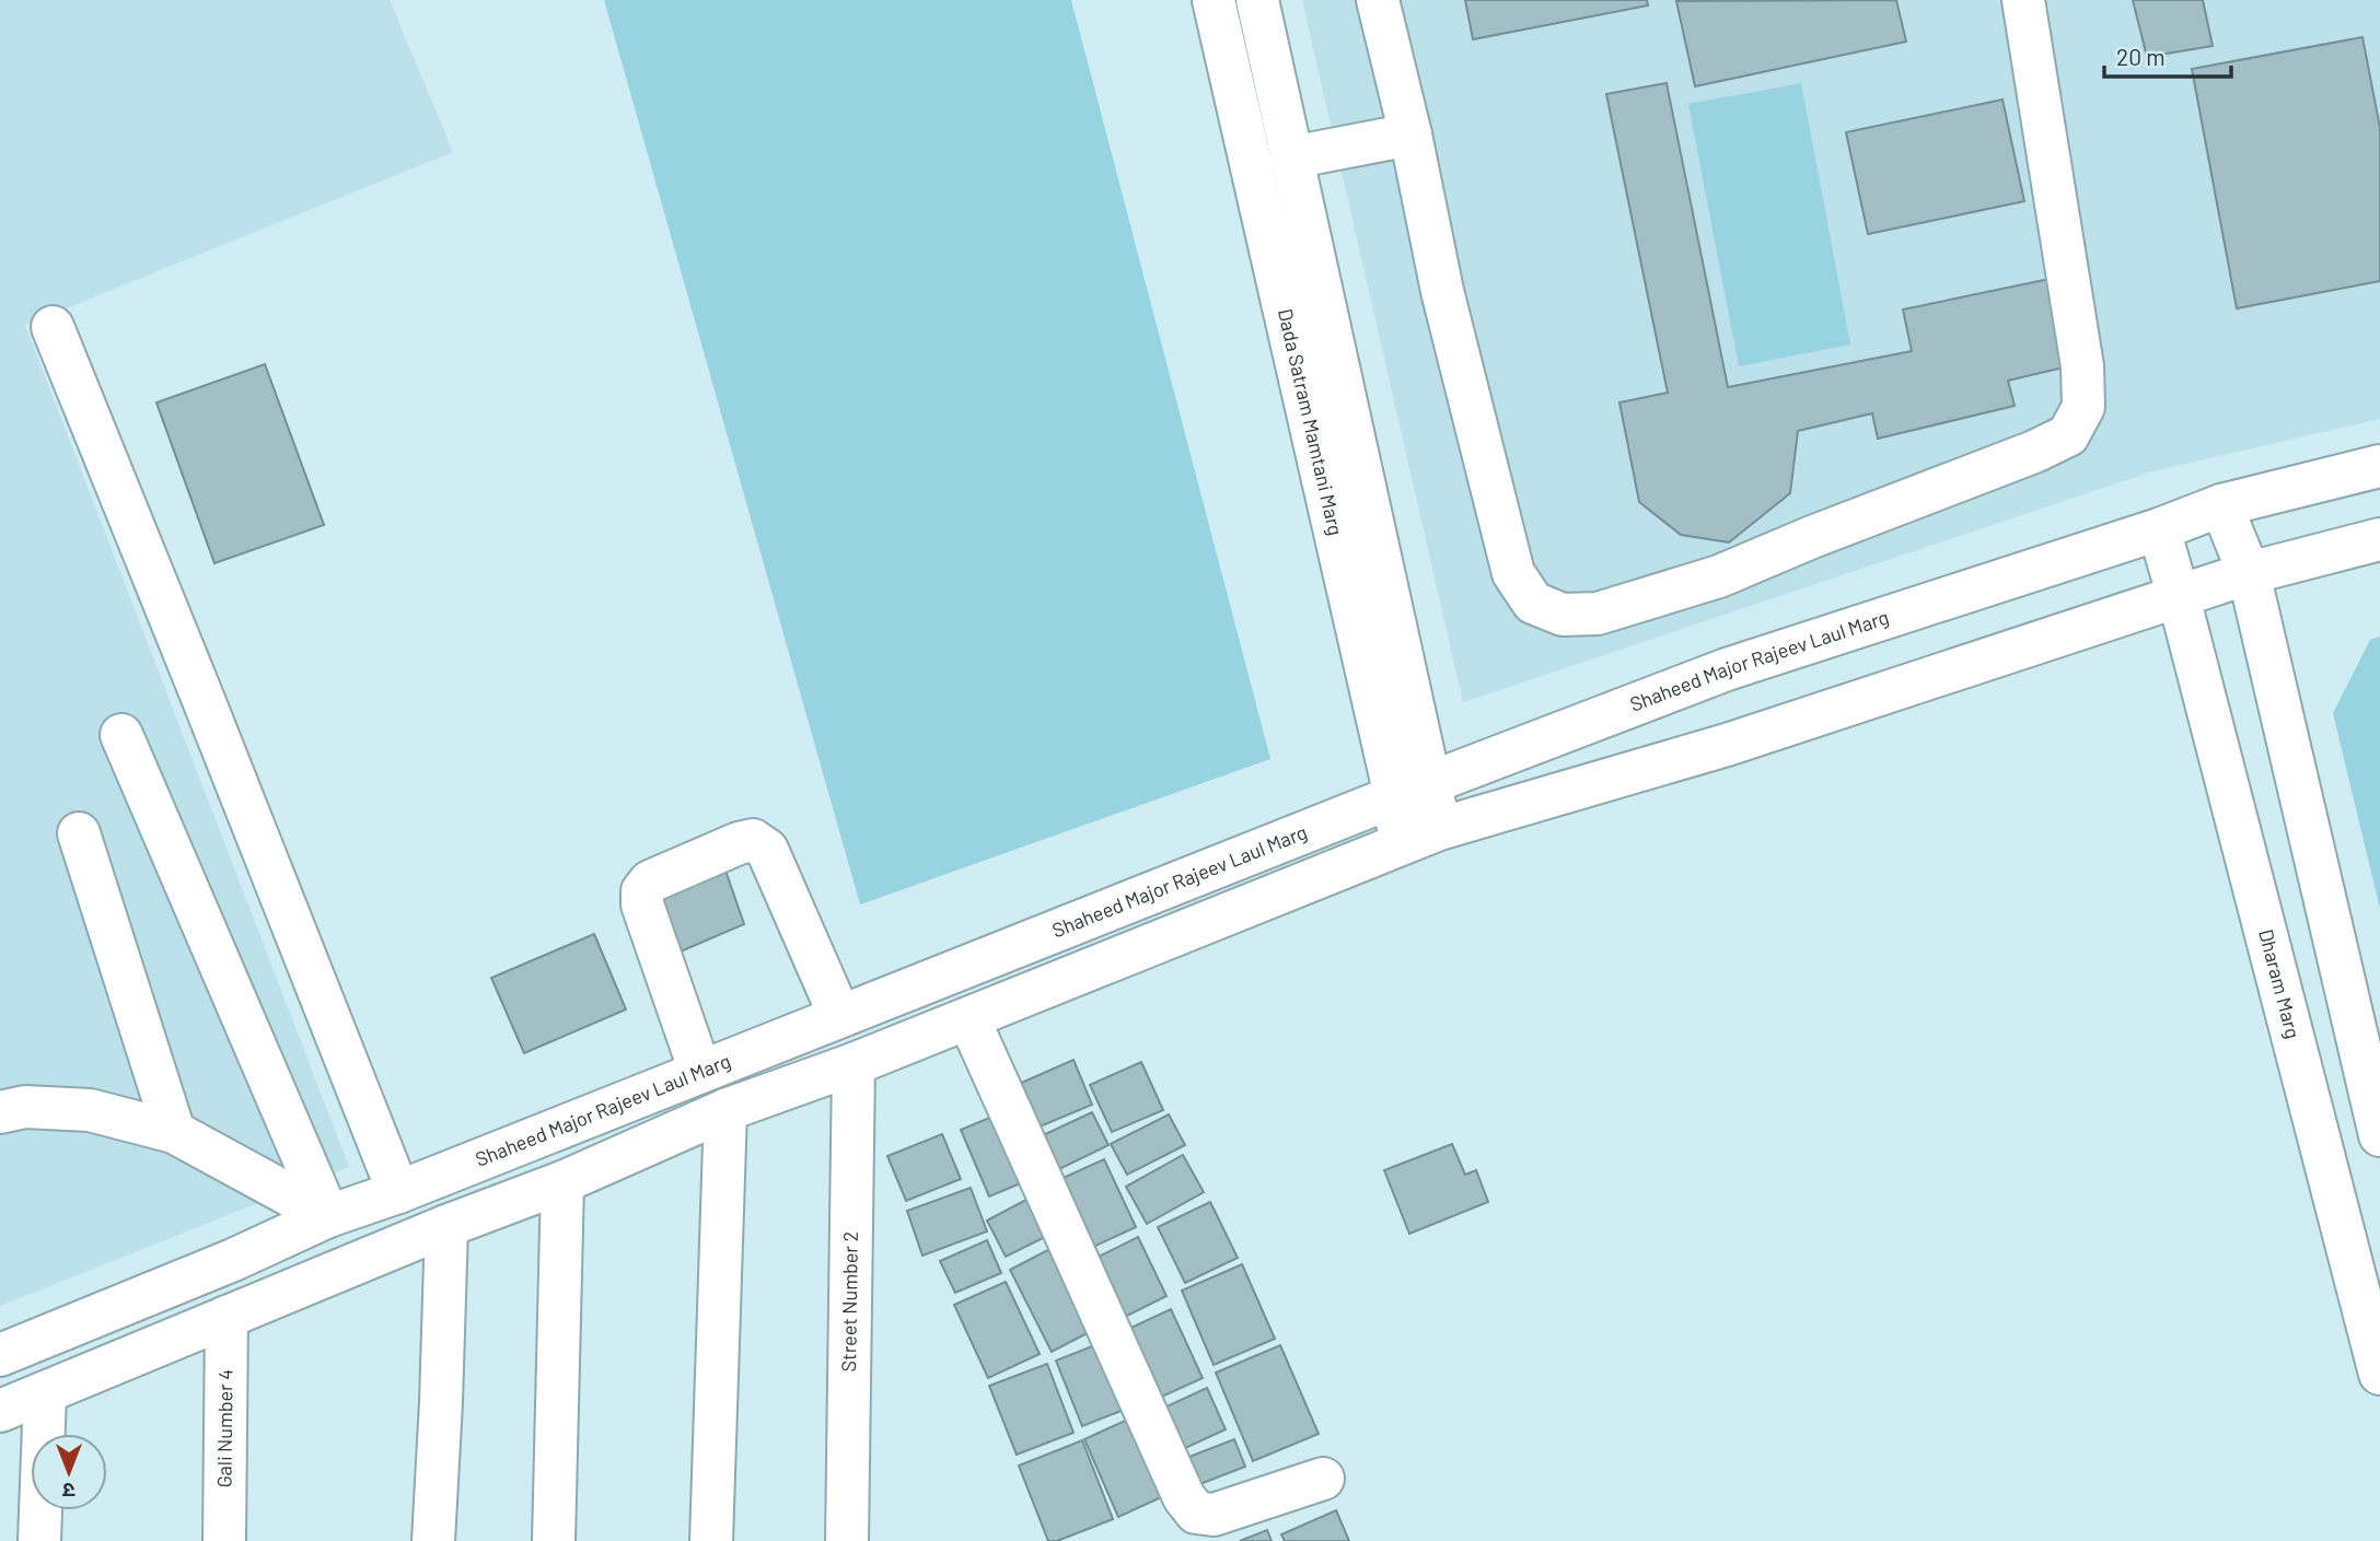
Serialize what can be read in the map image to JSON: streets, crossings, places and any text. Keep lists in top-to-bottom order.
{
  "streets": {
    "street": [
      "Dada Satram Mamtani Marg",
      "Shaheed Major Rajeev Laul Marg",
      "Dharam Marg",
      "Street Number 2",
      "Gali Number 4"
    ]
  },
  "crossings": [
    ["Dada Satram Mamtani Marg", "Shaheed Major Rajeev Laul Marg"],
    ["Shaheed Major Rajeev Laul Marg", "Dharam Marg"]
  ],
  "scale_bar": "20 m",
  "north": "bottom"
}
